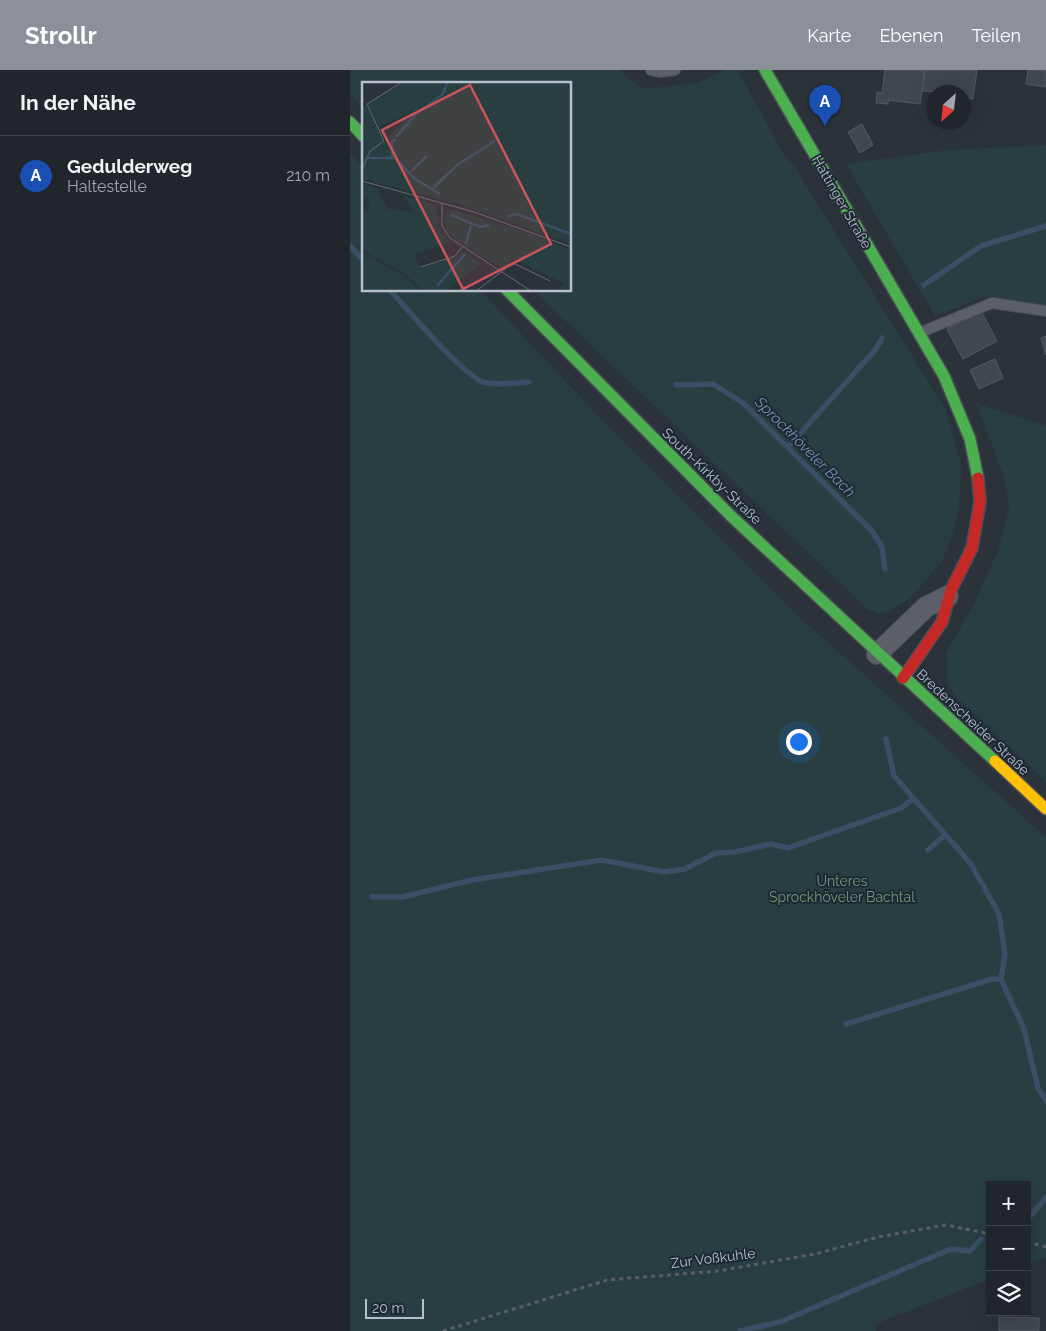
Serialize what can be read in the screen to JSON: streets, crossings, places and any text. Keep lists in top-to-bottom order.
{
  "streets": {
    "main road": ["Hattinger Straße", "South-Kirkby-Straße", "Bredenscheider Straße"],
    "path": ["Zur Voßkuhle"]
  },
  "crossings": [
    ["Hattinger Straße", "South-Kirkby-Straße"],
    ["Hattinger Straße", "Bredenscheider Straße"],
    ["South-Kirkby-Straße", "Bredenscheider Straße"]
  ],
  "water": ["Sprockhöveler Bach"],
  "parks": ["Unteres Sprockhöveler Bachtal"],
  "scale_bar": "20 m",
  "north": "bottom left",
  "page": {
    "header": "Strollr",
    "nav": ["Karte", "Ebenen", "Teilen"],
    "heading": "In der Nähe",
    "pins": "A",
    "list": [
      {
        "mark": "A",
        "name": "Gedulderweg",
        "note": "Haltestelle",
        "value": "210 m"
      }
    ],
    "map_buttons": ["+", "−"],
    "scale": "20 m"
  }
}
